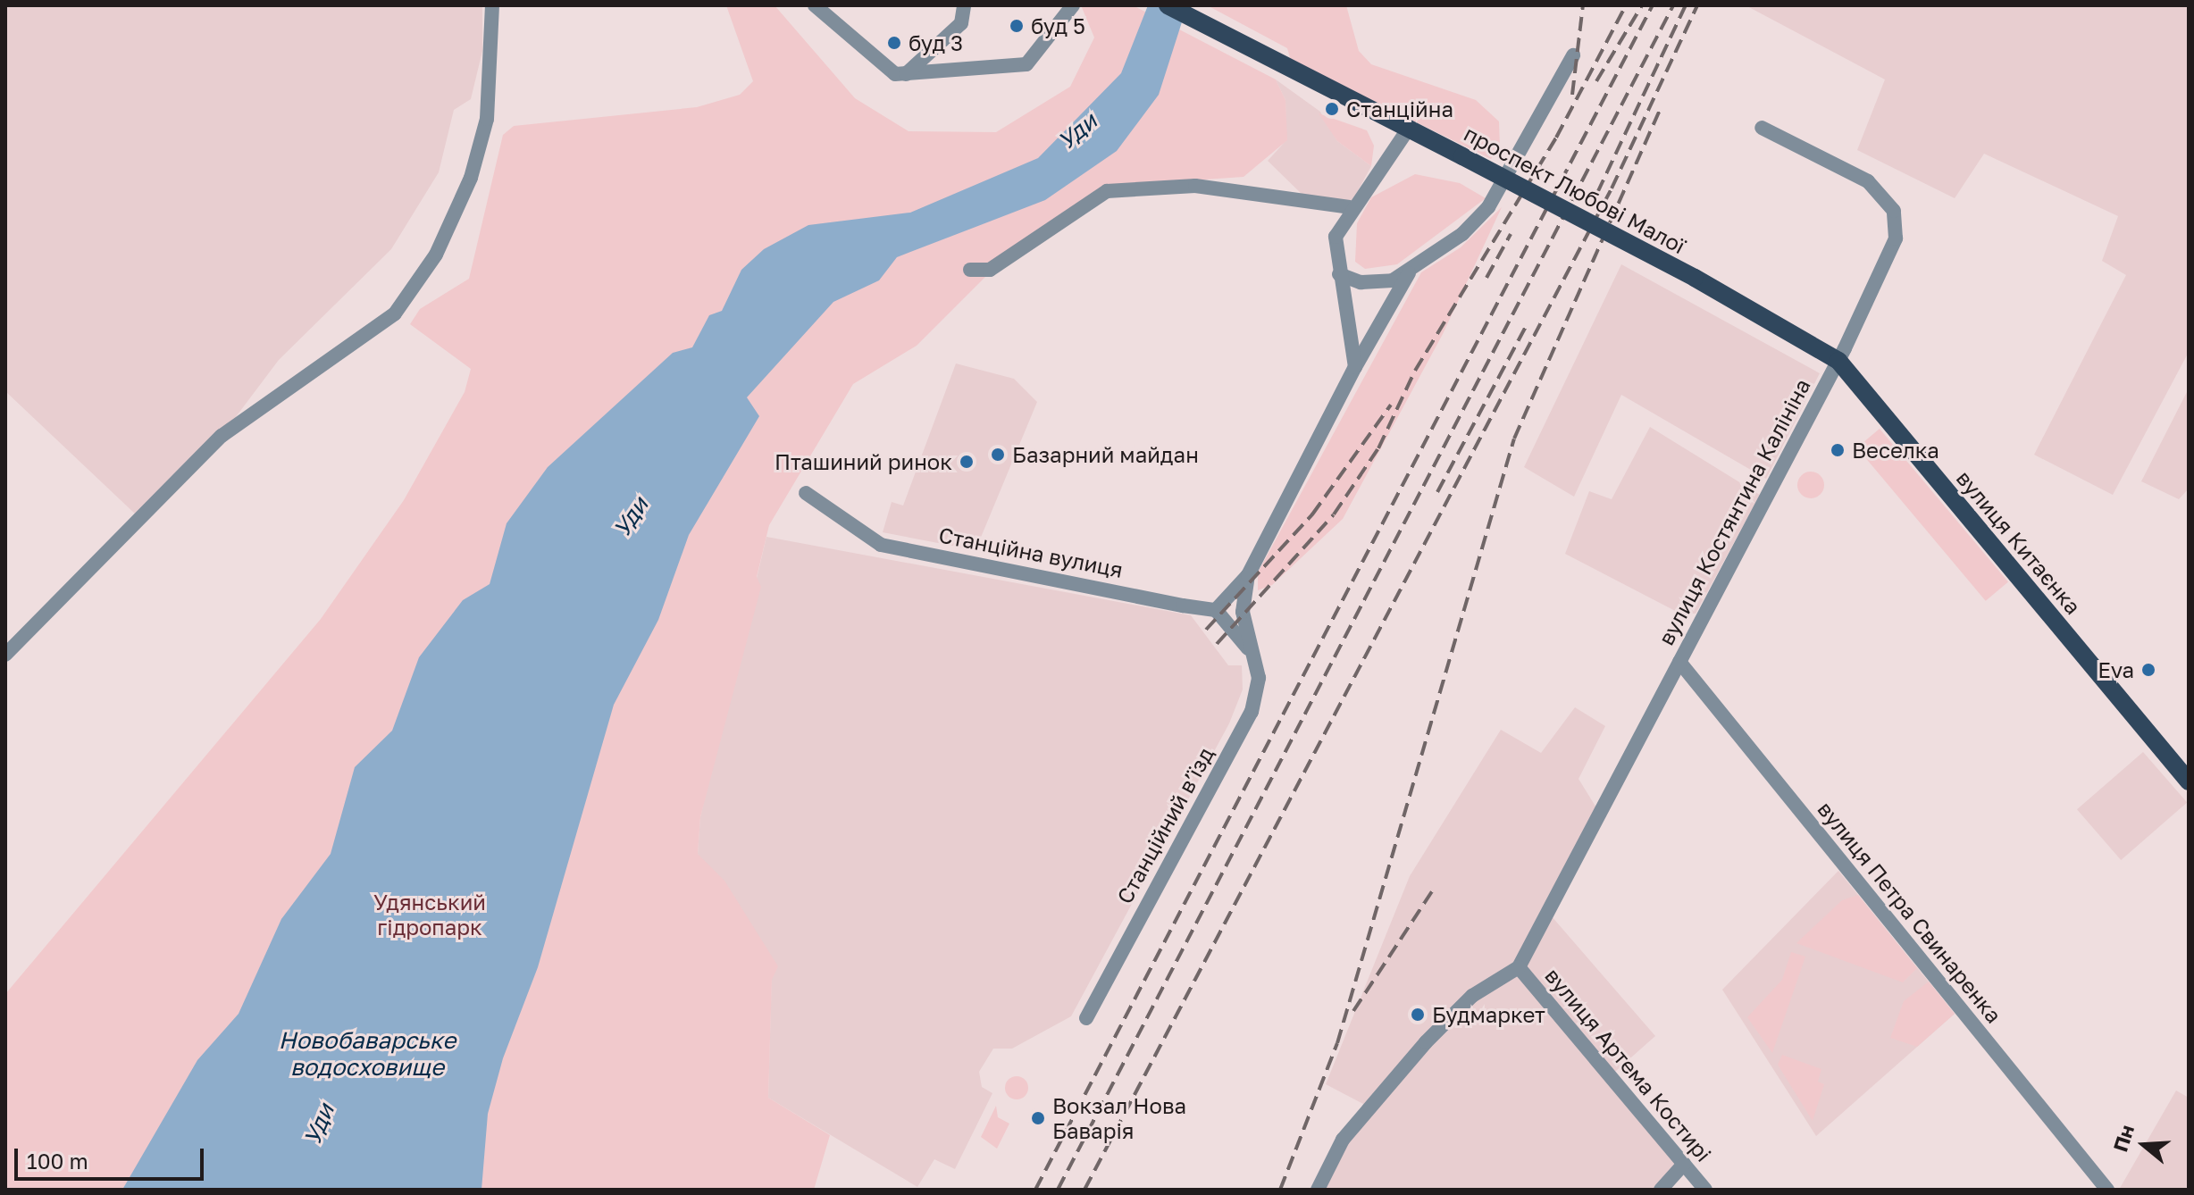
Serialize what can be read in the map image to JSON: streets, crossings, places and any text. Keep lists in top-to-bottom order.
{
  "streets": {
    "main road": ["проспект Любові Малої", "вулиця Китаєнка"],
    "street": [
      "вулиця Костянтина Калініна",
      "Станційна вулиця",
      "Станційний в’їзд",
      "вулиця Петра Свинаренка",
      "вулиця Артема Костирі"
    ]
  },
  "crossings": [
    ["проспект Любові Малої", "вулиця Китаєнка"],
    ["вулиця Костянтина Калініна", "вулиця Китаєнка"],
    ["вулиця Костянтина Калініна", "вулиця Петра Свинаренка"],
    ["вулиця Костянтина Калініна", "вулиця Артема Костирі"]
  ],
  "water": ["Уди", "Новобаварське водосховище"],
  "parks": ["Удянський гідропарк"],
  "places": [
    "буд 5",
    "буд 3",
    "Станційна",
    "Веселка",
    "Базарний майдан",
    "Пташиний ринок",
    "Eva",
    "Будмаркет",
    "Вокзал Нова Баварія"
  ],
  "scale_bar": "100 m",
  "north": "left"
}
